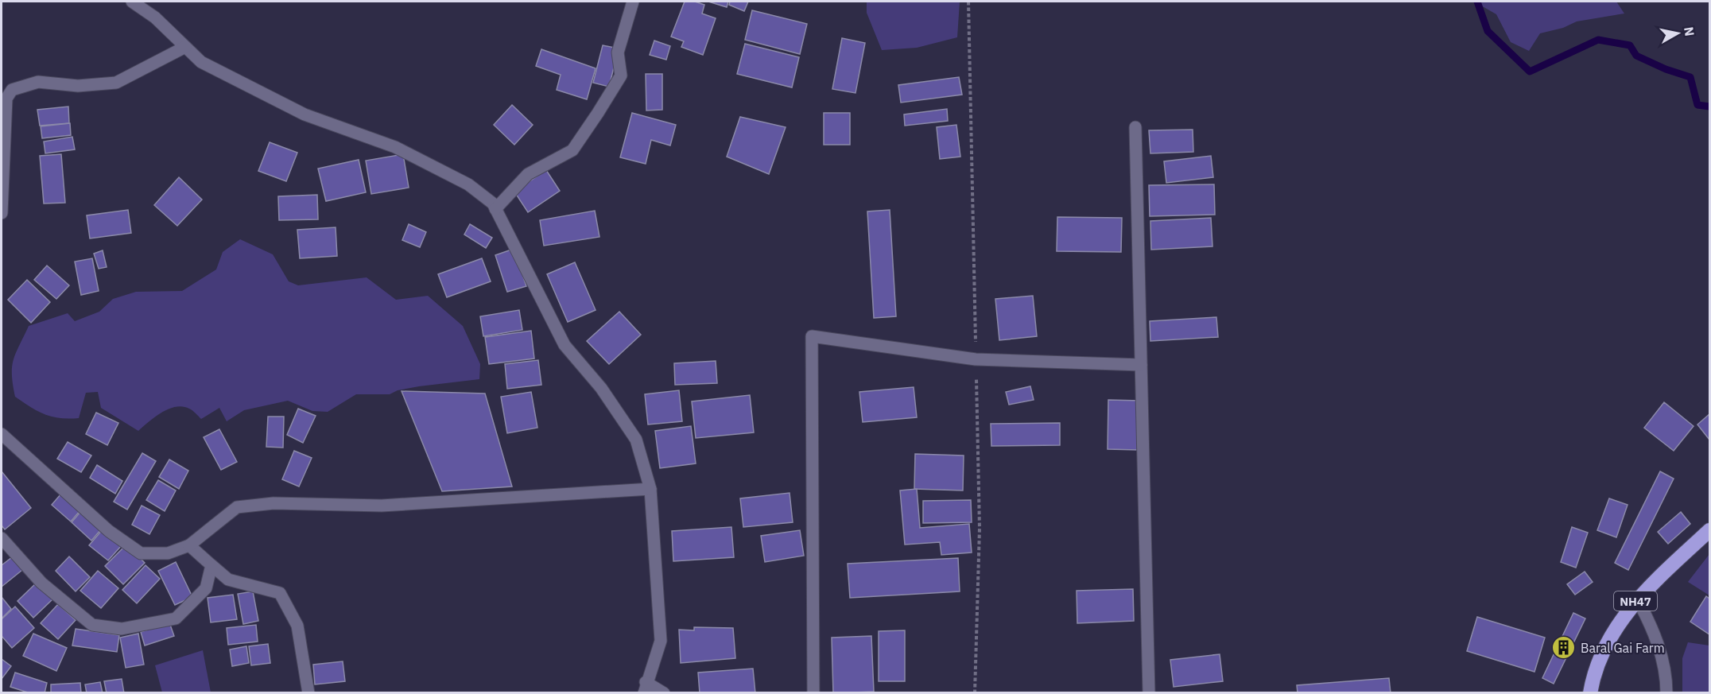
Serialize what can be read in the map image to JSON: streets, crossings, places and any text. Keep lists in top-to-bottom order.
{
  "streets": {
    "highway": ["NH47"]
  },
  "places": {
    "building": ["Baral Gai Farm"]
  },
  "north": "right"
}
